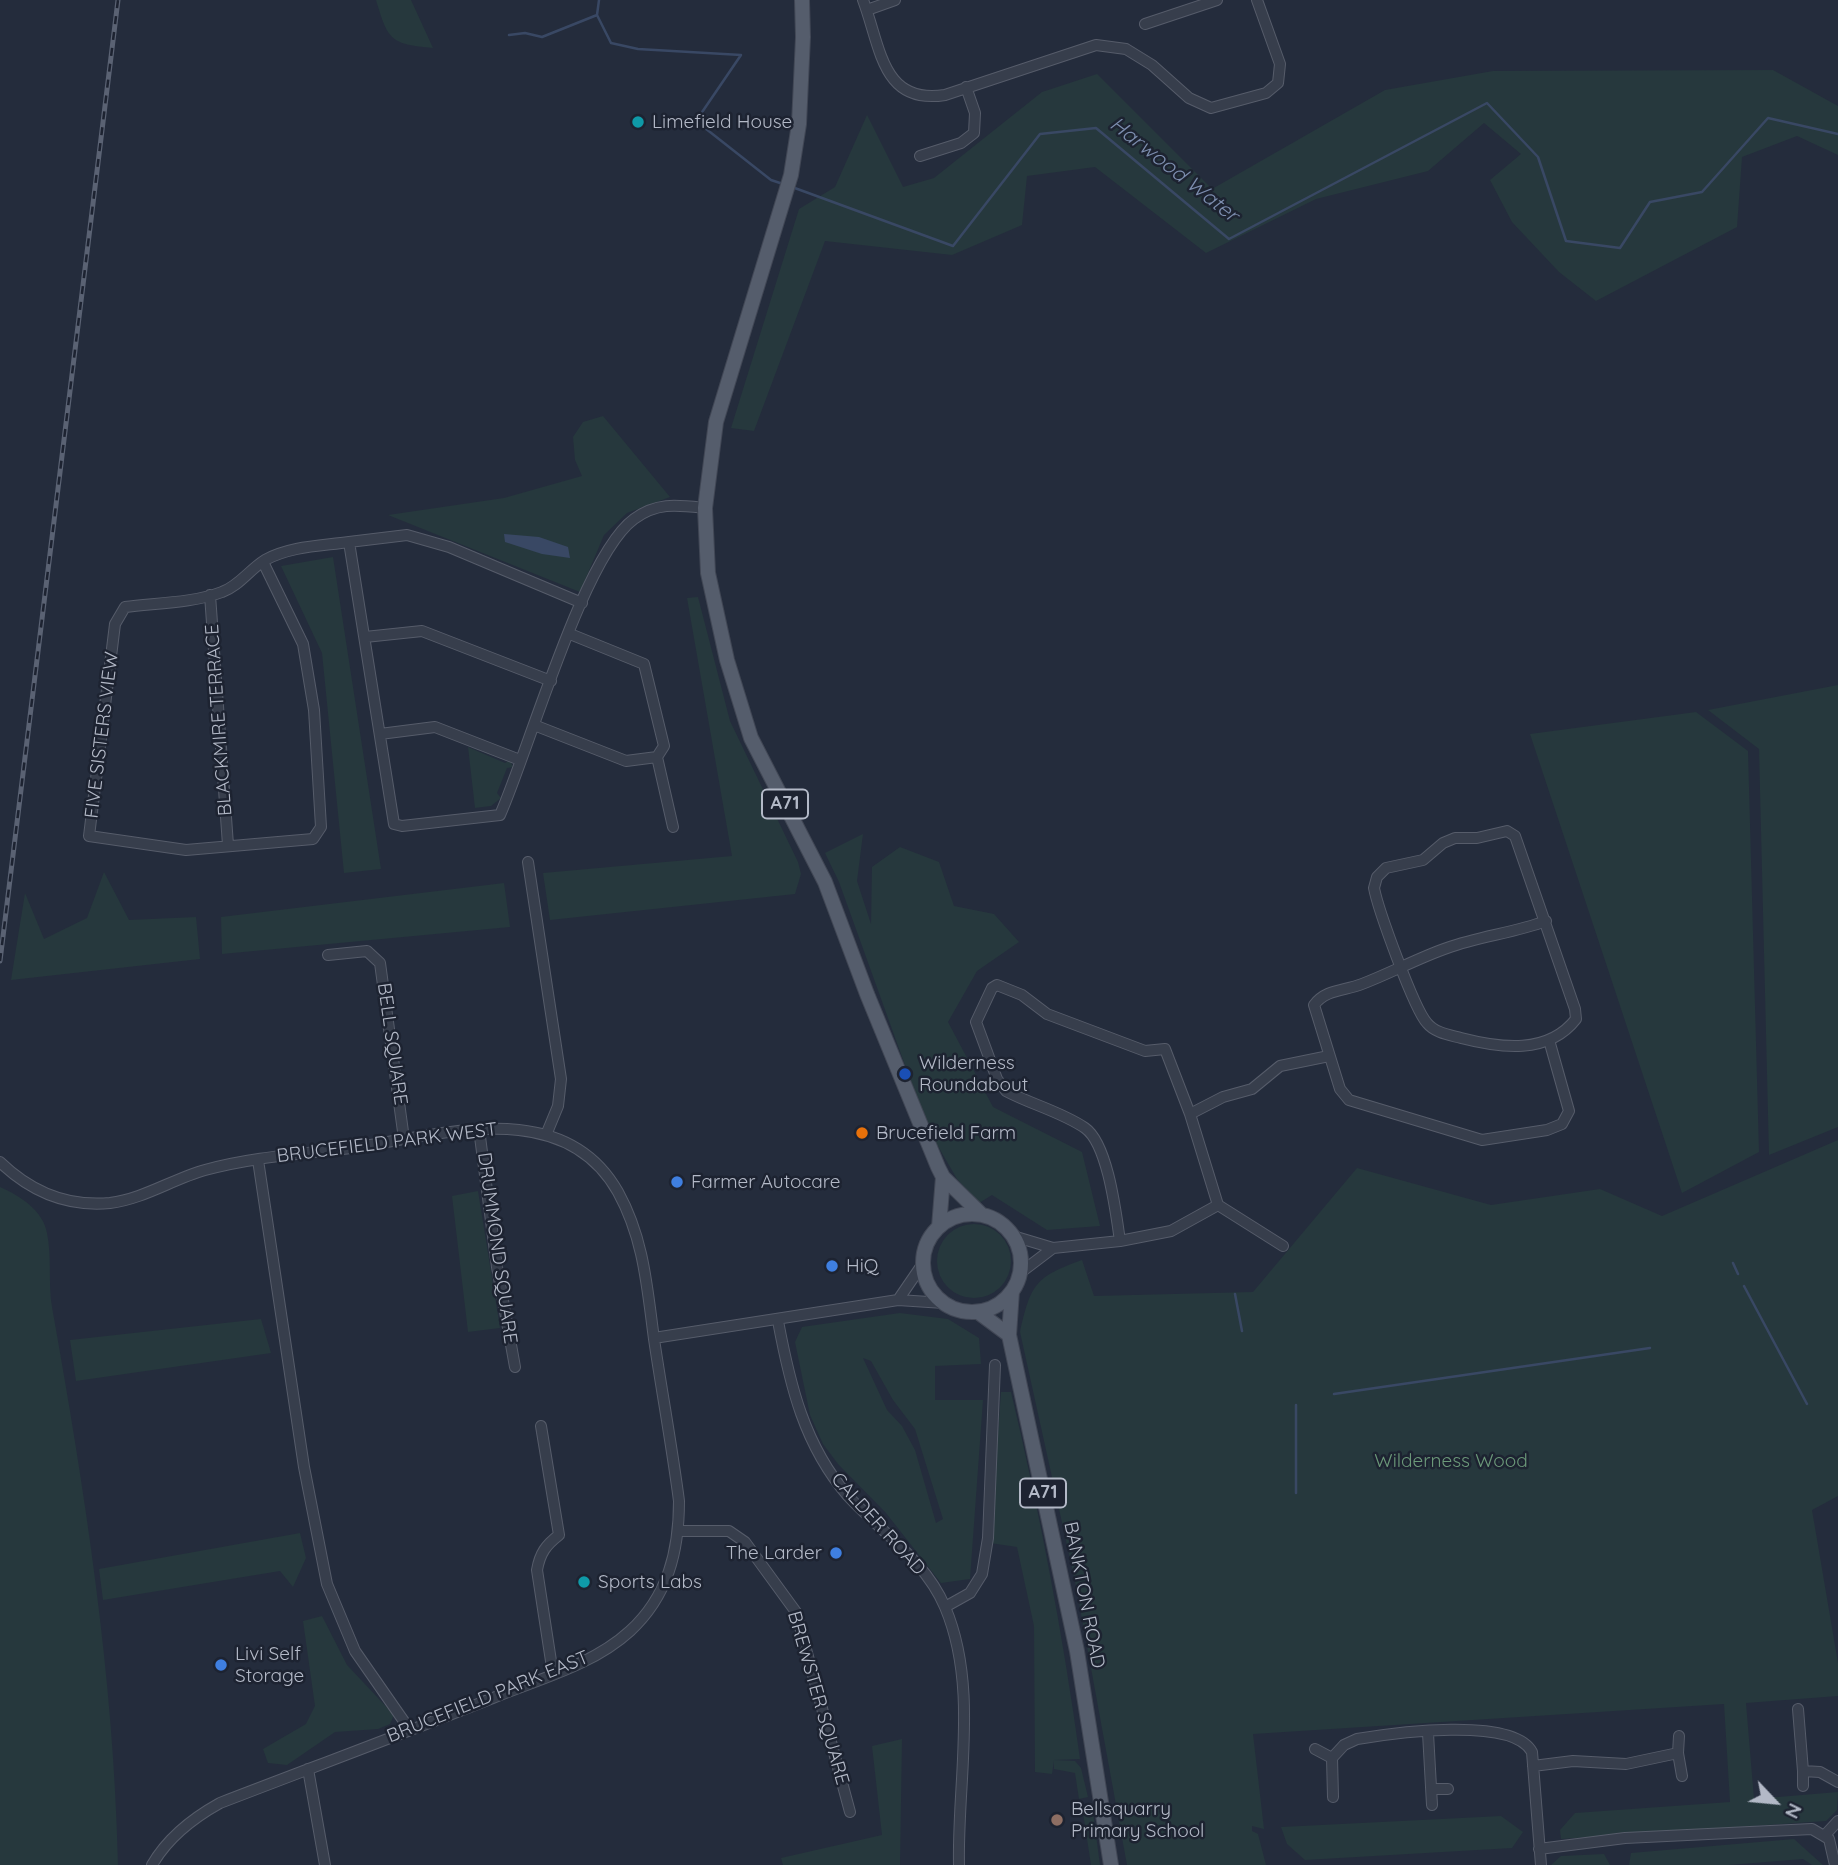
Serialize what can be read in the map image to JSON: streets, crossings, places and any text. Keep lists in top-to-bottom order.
{
  "streets": {
    "main road": ["A71", "BANKTON ROAD"],
    "street": [
      "BLACKMIRE TERRACE",
      "FIVE SISTERS VIEW",
      "BELL SQUARE",
      "BRUCEFIELD PARK WEST",
      "DRUMMOND SQUARE",
      "CALDER ROAD",
      "BRUCEFIELD PARK EAST",
      "BREWSTER SQUARE"
    ]
  },
  "crossings": [
    ["BLACKMIRE TERRACE", "FIVE SISTERS VIEW"],
    ["A71", "BANKTON ROAD"],
    ["BELL SQUARE", "BRUCEFIELD PARK WEST"],
    ["BRUCEFIELD PARK WEST", "DRUMMOND SQUARE"],
    ["BRUCEFIELD PARK WEST", "BRUCEFIELD PARK EAST"],
    ["BRUCEFIELD PARK EAST", "BREWSTER SQUARE"]
  ],
  "water": ["Harwood Water"],
  "parks": ["Wilderness Wood"],
  "places": [
    "Limefield House",
    "Wilderness Roundabout",
    "Brucefield Farm",
    "Farmer Autocare",
    "HiQ",
    "The Larder",
    "Sports Labs",
    "Livi Self Storage",
    "Bellsquarry Primary School"
  ],
  "north": "bottom right"
}
